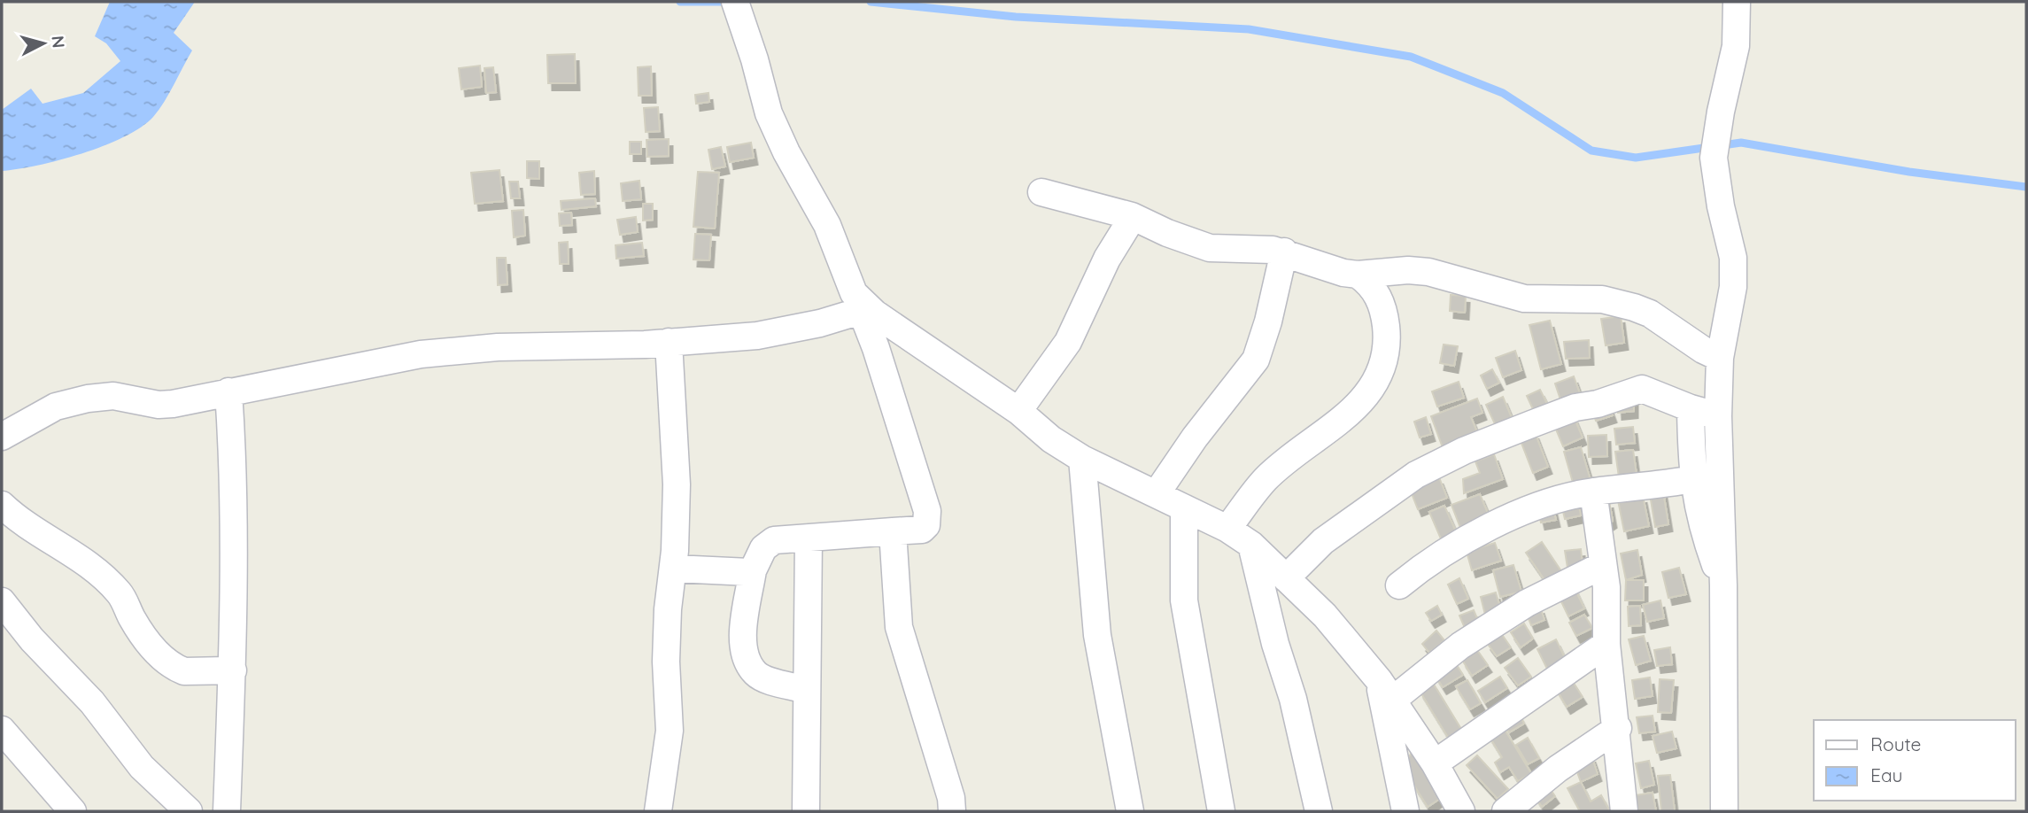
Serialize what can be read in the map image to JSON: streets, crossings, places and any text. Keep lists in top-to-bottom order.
{
  "legend": ["Route", "Eau"],
  "north": "right"
}
